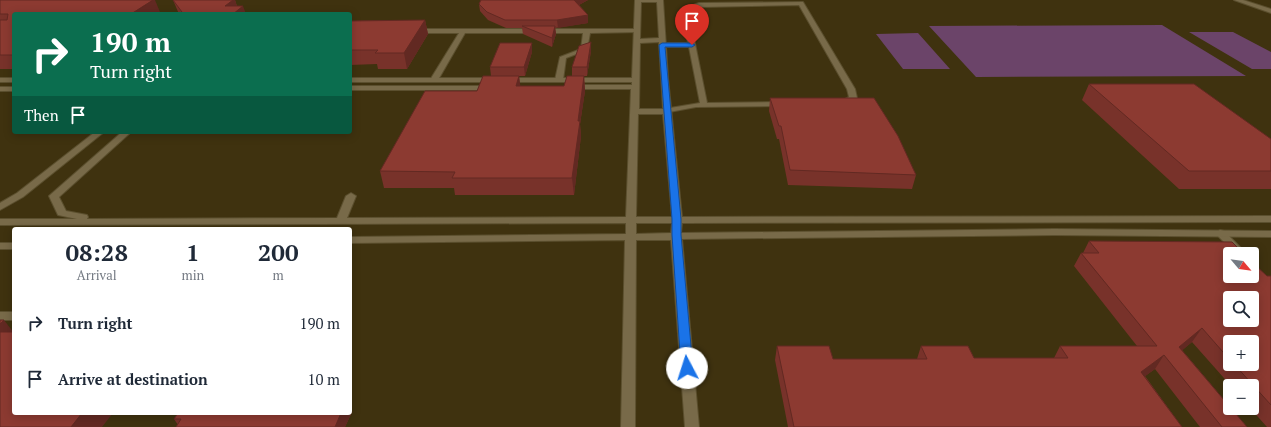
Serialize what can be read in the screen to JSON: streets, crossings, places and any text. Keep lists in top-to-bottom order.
{
  "north": "bottom right",
  "page": {
    "turn": ["190 m", "Turn right"],
    "then": "Then",
    "eta": [
      "08:28",
      "Arrival",
      "1",
      "min",
      "200",
      "m"
    ],
    "map_buttons": ["+", "−"],
    "list": [
      {
        "name": "Turn right",
        "value": "190 m"
      },
      {
        "name": "Arrive at destination",
        "value": "10 m"
      }
    ]
  }
}
